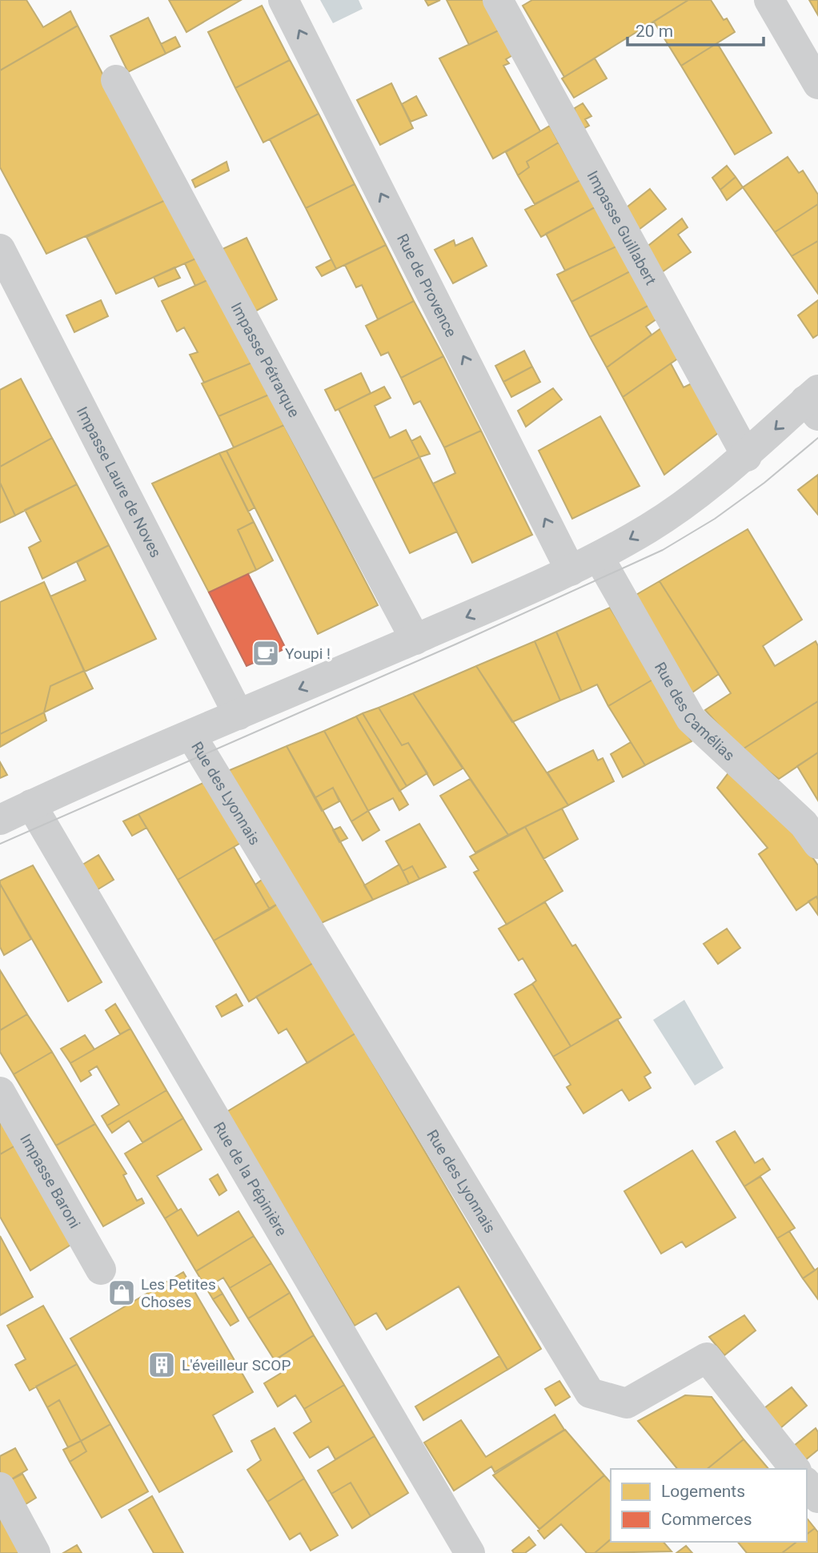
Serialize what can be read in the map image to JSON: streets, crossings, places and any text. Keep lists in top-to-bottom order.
{
  "streets": {
    "street": [
      "Impasse Guillabert",
      "Rue de Provence",
      "Impasse Pétrarque",
      "Impasse Laure de Noves",
      "Rue des Camélias",
      "Rue des Lyonnais",
      "Rue de la Pépinière",
      "Impasse Baroni"
    ]
  },
  "one_way": ["Rue de Provence"],
  "places": {
    "cafe": ["Youpi !"],
    "shop": ["Les Petites Choses"],
    "building": ["L'éveilleur SCOP"]
  },
  "legend": ["Logements", "Commerces"],
  "scale_bar": "20 m"
}
